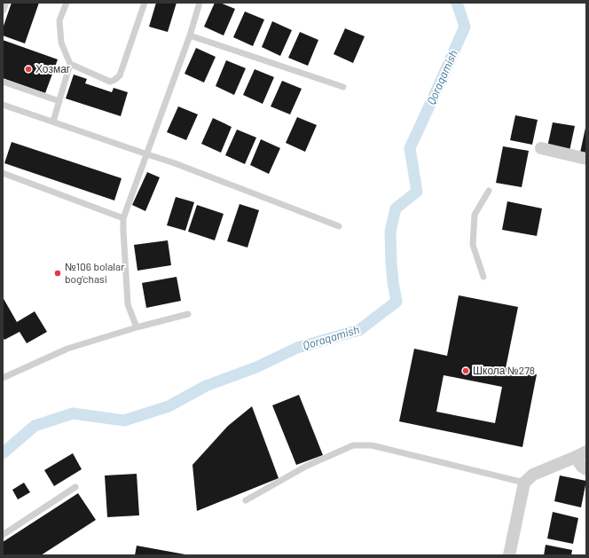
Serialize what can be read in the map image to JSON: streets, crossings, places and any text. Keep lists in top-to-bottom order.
{
  "water": ["Qoraqamish"],
  "places": ["Хозмаг", "№106 bolalar bog'chasi", "Школа №278"]
}
